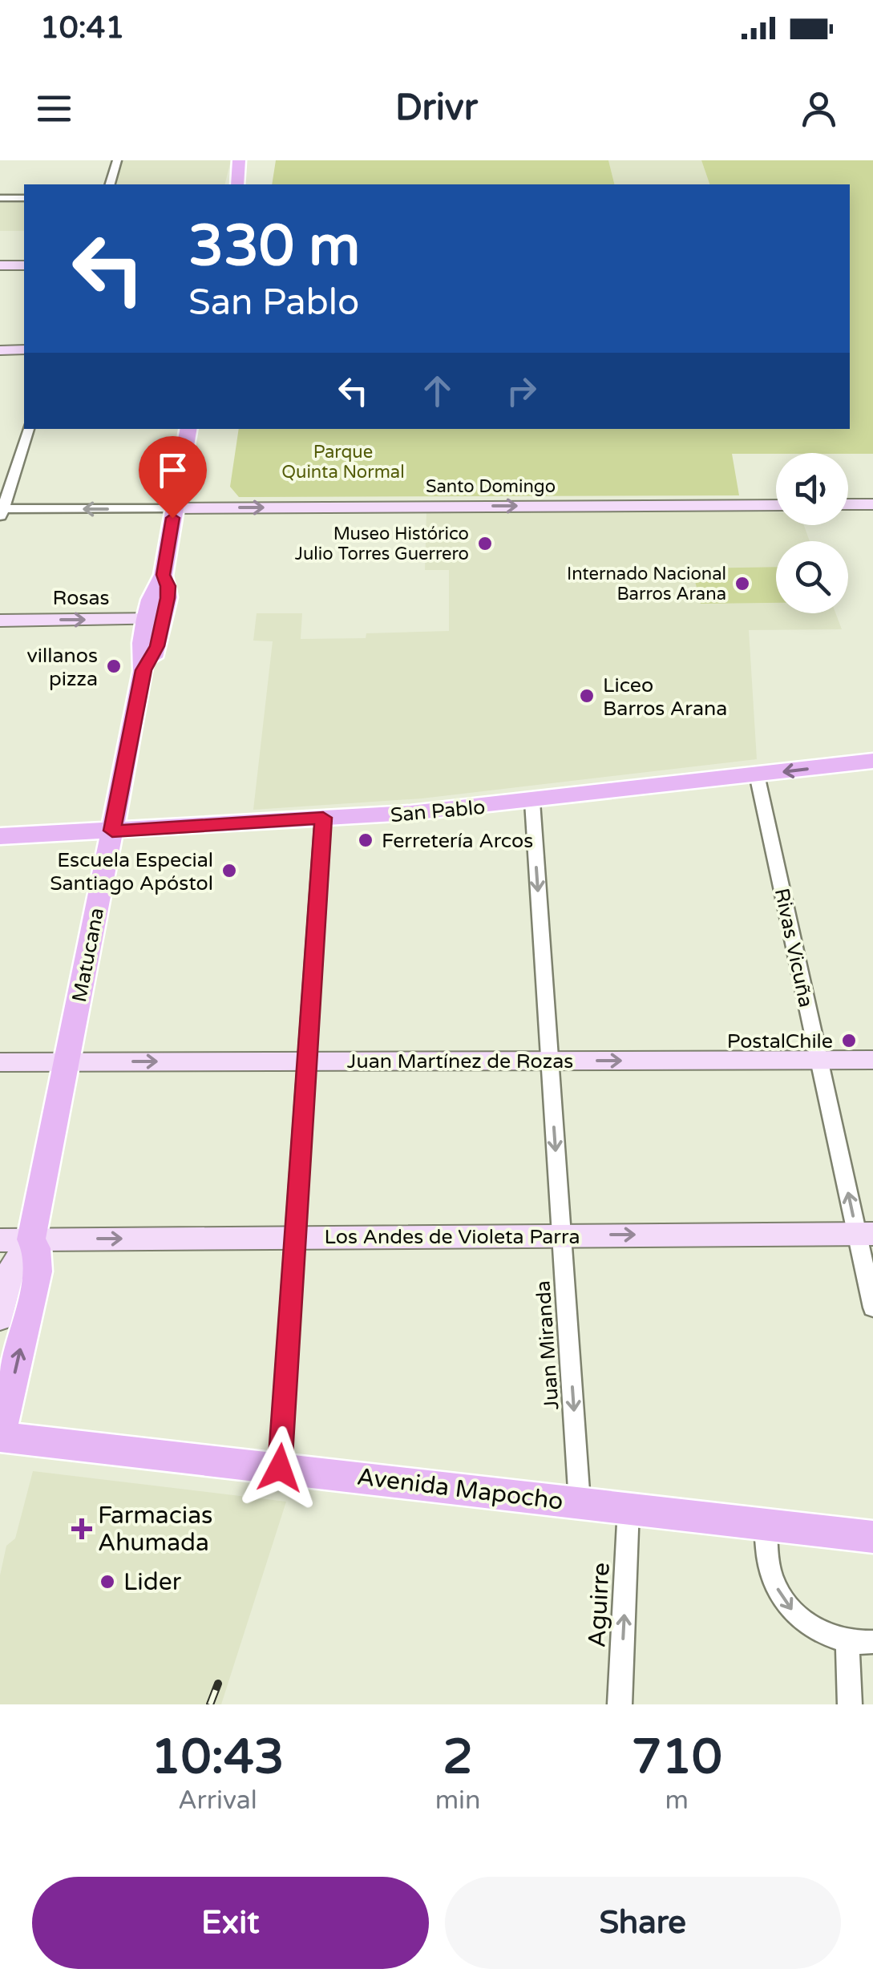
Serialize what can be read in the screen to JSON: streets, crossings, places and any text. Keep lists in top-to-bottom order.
{
  "streets": {
    "main road": ["San Pablo", "Matucana", "Avenida Mapocho"],
    "street": [
      "Santo Domingo",
      "Rosas",
      "Rivas Vicuña",
      "Juan Martínez de Rozas",
      "Los Andes de Violeta Parra",
      "Juan Miranda",
      "Aguirre"
    ]
  },
  "crossings": [
    ["Santo Domingo", "Matucana"],
    ["Rosas", "Matucana"],
    ["San Pablo", "Rivas Vicuña"],
    ["San Pablo", "Matucana"],
    ["San Pablo", "Juan Miranda"],
    ["Rivas Vicuña", "Juan Martínez de Rozas"],
    ["Rivas Vicuña", "Los Andes de Violeta Parra"],
    ["Matucana", "Juan Martínez de Rozas"],
    ["Matucana", "Los Andes de Violeta Parra"],
    ["Matucana", "Avenida Mapocho"],
    ["Juan Martínez de Rozas", "Juan Miranda"],
    ["Los Andes de Violeta Parra", "Juan Miranda"],
    ["Juan Miranda", "Avenida Mapocho"],
    ["Avenida Mapocho", "Aguirre"]
  ],
  "one_way": [
    "Rosas",
    "Juan Martínez de Rozas",
    "Los Andes de Violeta Parra",
    "Juan Miranda",
    "Aguirre"
  ],
  "parks": ["Parque Quinta Normal"],
  "places": {
    "other": [
      "Museo Histórico Julio Torres Guerrero",
      "Internado Nacional Barros Arana",
      "villanos pizza",
      "Liceo Barros Arana",
      "Ferretería Arcos",
      "Escuela Especial Santiago Apóstol",
      "PostalChile",
      "Lider"
    ],
    "health": ["Farmacias Ahumada"]
  },
  "page": {
    "status": "10:41",
    "header": "Drivr",
    "turn": ["330 m", "San Pablo"],
    "eta": [
      "10:43",
      "Arrival",
      "2",
      "min",
      "710",
      "m"
    ],
    "buttons": ["Exit", "Share"]
  }
}
